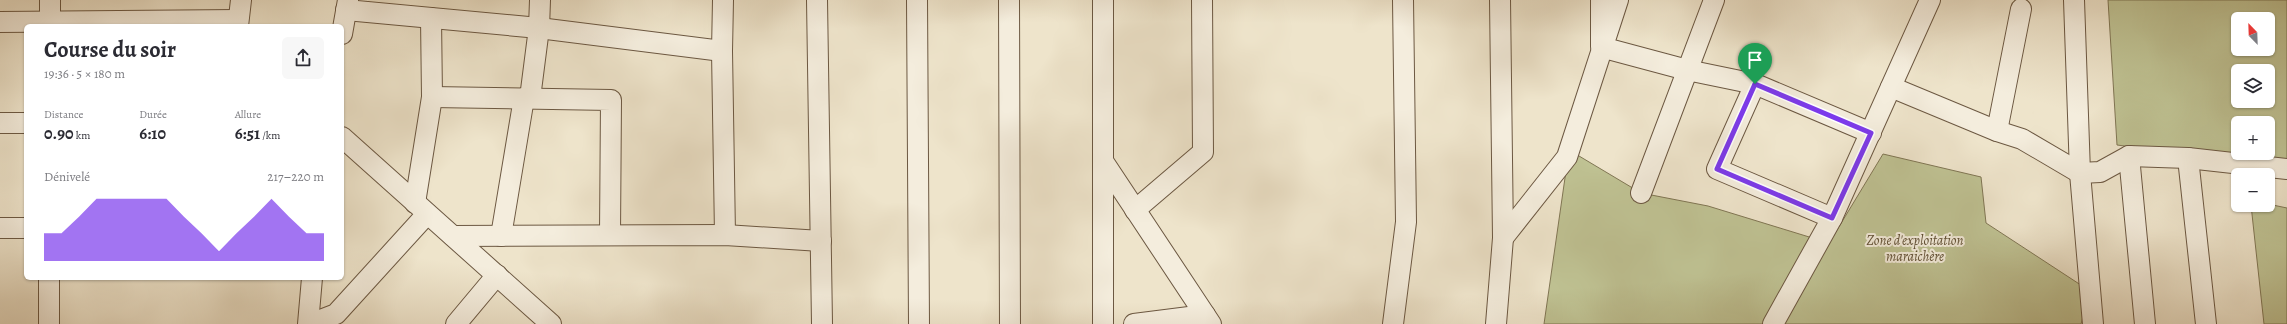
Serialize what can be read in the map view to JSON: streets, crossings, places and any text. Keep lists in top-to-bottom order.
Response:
{
  "parks": ["Zone d'exploitation maraichère"],
  "north": "top left",
  "page": {
    "map_buttons": ["+", "−"],
    "heading": ["Course du soir", "19:36 · 5 × 180 m"],
    "stats": [
      ["Distance", "0.90 km"],
      ["Durée", "6:10"],
      ["Allure", "6:51 /km"]
    ],
    "chart": ["Dénivelé", "217–220 m"]
  }
}
